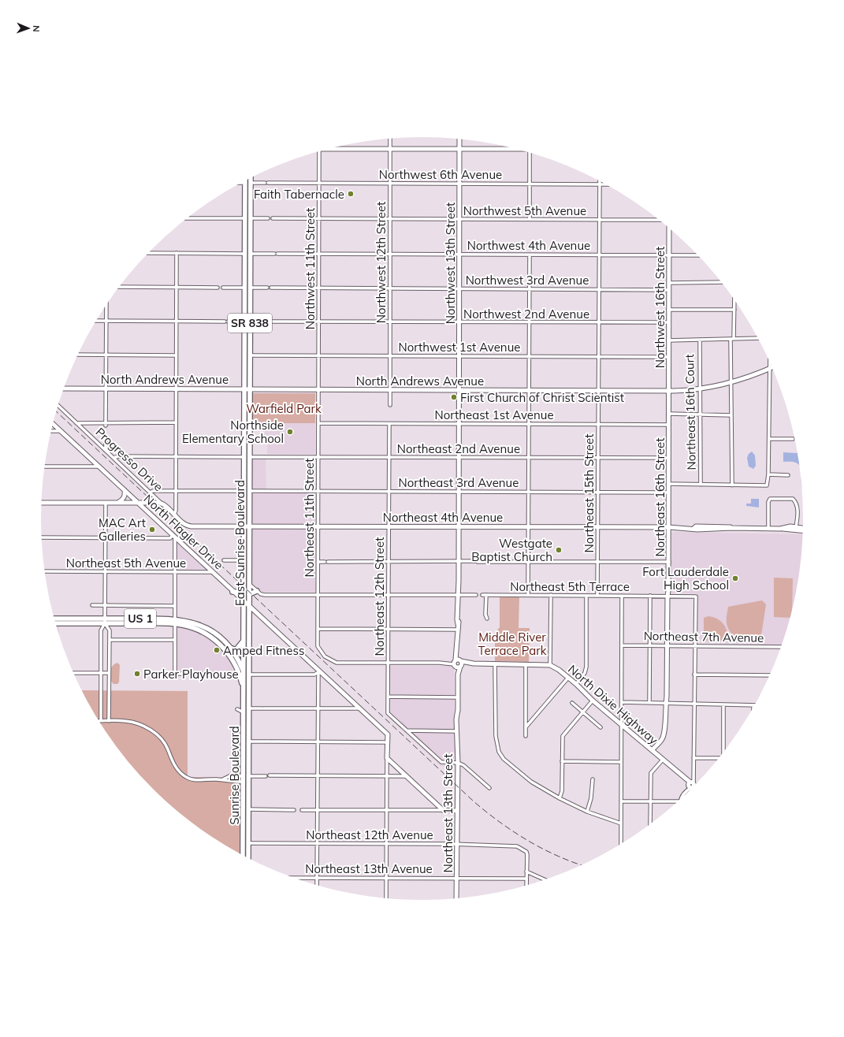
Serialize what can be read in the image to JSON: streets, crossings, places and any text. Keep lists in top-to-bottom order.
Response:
{
  "streets": {
    "main road": [
      "SR 838",
      "East Sunrise Boulevard",
      "US 1",
      "Sunrise Boulevard"
    ],
    "street": [
      "Northwest 6th Avenue",
      "Northwest 5th Avenue",
      "Northwest 4th Avenue",
      "Northwest 12th Street",
      "Northwest 13th Street",
      "Northwest 11th Street",
      "Northwest 3rd Avenue",
      "Northwest 16th Street",
      "Northwest 2nd Avenue",
      "Northwest 1st Avenue",
      "North Andrews Avenue",
      "Northeast 16th Court",
      "Northeast 1st Avenue",
      "Northeast 2nd Avenue",
      "Progresso Drive",
      "Northeast 3rd Avenue",
      "Northeast 15th Street",
      "Northeast 16th Street",
      "Northeast 4th Avenue",
      "Northeast 11th Street",
      "North Flagler Drive",
      "Northeast 5th Avenue",
      "Northeast 5th Terrace",
      "Northeast 12th Street",
      "Northeast 7th Avenue",
      "North Dixie Highway",
      "Northeast 13th Street",
      "Northeast 12th Avenue",
      "Northeast 13th Avenue"
    ]
  },
  "crossings": [
    ["Northwest 6th Avenue", "Northwest 12th Street"],
    ["Northwest 6th Avenue", "Northwest 13th Street"],
    ["Northwest 6th Avenue", "Northwest 11th Street"],
    ["Northwest 6th Avenue", "SR 838"],
    ["Northwest 6th Avenue", "Northeast 15th Street"],
    ["Northwest 5th Avenue", "Northwest 12th Street"],
    ["Northwest 5th Avenue", "Northwest 13th Street"],
    ["Northwest 5th Avenue", "Northwest 11th Street"],
    ["Northwest 5th Avenue", "Northeast 15th Street"],
    ["Northwest 4th Avenue", "Northwest 12th Street"],
    ["Northwest 4th Avenue", "Northwest 13th Street"],
    ["Northwest 4th Avenue", "Northwest 11th Street"],
    ["Northwest 4th Avenue", "Northwest 16th Street"],
    ["Northwest 4th Avenue", "SR 838"],
    ["Northwest 4th Avenue", "Northeast 15th Street"],
    ["Northwest 12th Street", "Northwest 3rd Avenue"],
    ["Northwest 12th Street", "Northwest 2nd Avenue"],
    ["Northwest 12th Street", "Northwest 1st Avenue"],
    ["Northwest 12th Street", "North Andrews Avenue"],
    ["Northwest 13th Street", "Northwest 3rd Avenue"],
    ["Northwest 13th Street", "Northwest 2nd Avenue"],
    ["Northwest 13th Street", "Northwest 1st Avenue"],
    ["Northwest 13th Street", "North Andrews Avenue"],
    ["Northwest 13th Street", "Northeast 13th Street"],
    ["Northwest 11th Street", "Northwest 3rd Avenue"],
    ["Northwest 11th Street", "Northwest 2nd Avenue"],
    ["Northwest 11th Street", "Northwest 1st Avenue"],
    ["Northwest 11th Street", "North Andrews Avenue"],
    ["Northwest 11th Street", "Northeast 11th Street"],
    ["Northwest 3rd Avenue", "Northwest 16th Street"],
    ["Northwest 3rd Avenue", "Northeast 15th Street"],
    ["Northwest 16th Street", "Northwest 2nd Avenue"],
    ["Northwest 16th Street", "Northwest 1st Avenue"],
    ["Northwest 16th Street", "North Andrews Avenue"],
    ["Northwest 16th Street", "Northeast 16th Street"],
    ["Northwest 2nd Avenue", "Northeast 15th Street"],
    ["SR 838", "Northwest 1st Avenue"],
    ["SR 838", "North Andrews Avenue"],
    ["SR 838", "East Sunrise Boulevard"],
    ["Northwest 1st Avenue", "Northeast 15th Street"],
    ["North Andrews Avenue", "Northeast 16th Court"],
    ["North Andrews Avenue", "Northeast 15th Street"],
    ["North Andrews Avenue", "Northeast 16th Street"],
    ["North Andrews Avenue", "Northeast 11th Street"],
    ["North Andrews Avenue", "East Sunrise Boulevard"],
    ["North Andrews Avenue", "Northeast 13th Street"],
    ["Northeast 1st Avenue", "Northeast 15th Street"],
    ["Northeast 1st Avenue", "Northeast 16th Street"],
    ["Northeast 1st Avenue", "Northeast 11th Street"],
    ["Northeast 1st Avenue", "Northeast 12th Street"],
    ["Northeast 1st Avenue", "Northeast 13th Street"],
    ["Northeast 2nd Avenue", "Northeast 15th Street"],
    ["Northeast 2nd Avenue", "Northeast 16th Street"],
    ["Northeast 2nd Avenue", "Northeast 11th Street"],
    ["Northeast 2nd Avenue", "East Sunrise Boulevard"],
    ["Northeast 2nd Avenue", "Northeast 12th Street"],
    ["Northeast 2nd Avenue", "Northeast 13th Street"],
    ["Progresso Drive", "Northeast 4th Avenue"],
    ["Northeast 3rd Avenue", "Northeast 15th Street"],
    ["Northeast 3rd Avenue", "Northeast 16th Street"],
    ["Northeast 3rd Avenue", "Northeast 11th Street"],
    ["Northeast 3rd Avenue", "East Sunrise Boulevard"],
    ["Northeast 3rd Avenue", "Northeast 12th Street"],
    ["Northeast 3rd Avenue", "Northeast 13th Street"],
    ["Northeast 15th Street", "Northeast 4th Avenue"],
    ["Northeast 15th Street", "Northeast 5th Terrace"],
    ["Northeast 16th Street", "Northeast 4th Avenue"],
    ["Northeast 16th Street", "Northeast 5th Terrace"],
    ["Northeast 16th Street", "Northeast 7th Avenue"],
    ["Northeast 16th Street", "North Dixie Highway"],
    ["Northeast 4th Avenue", "Northeast 11th Street"],
    ["Northeast 4th Avenue", "East Sunrise Boulevard"],
    ["Northeast 4th Avenue", "Northeast 12th Street"],
    ["Northeast 4th Avenue", "Northeast 13th Street"],
    ["Northeast 11th Street", "Northeast 12th Street"],
    ["North Flagler Drive", "East Sunrise Boulevard"],
    ["North Flagler Drive", "Northeast 5th Avenue"],
    ["East Sunrise Boulevard", "US 1"],
    ["East Sunrise Boulevard", "Sunrise Boulevard"],
    ["Northeast 5th Terrace", "Northeast 7th Avenue"],
    ["US 1", "Sunrise Boulevard"],
    ["Sunrise Boulevard", "Northeast 12th Avenue"],
    ["Northeast 13th Street", "Northeast 12th Avenue"],
    ["Northeast 13th Street", "Northeast 13th Avenue"]
  ],
  "parks": ["Warfield Park", "Middle River Terrace Park"],
  "places": [
    "Faith Tabernacle",
    "First Church of Christ Scientist",
    "Northside Elementary School",
    "MAC Art Galleries",
    "Westgate Baptist Church",
    "Fort Lauderdale High School",
    "Amped Fitness",
    "Parker Playhouse"
  ],
  "north": "right"
}
